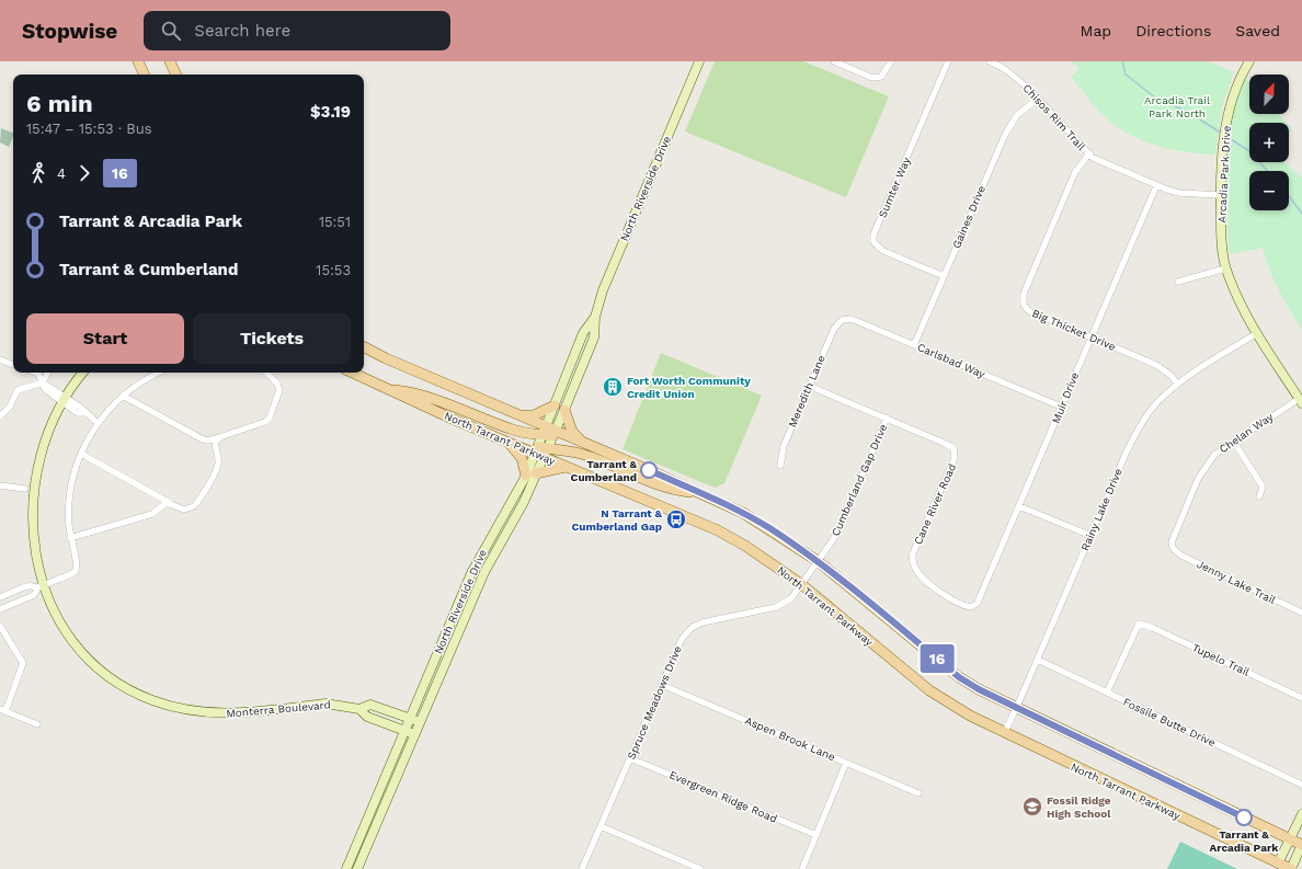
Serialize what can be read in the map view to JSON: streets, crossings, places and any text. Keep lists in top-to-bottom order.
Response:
{
  "streets": {
    "main road": [
      "Arcadia Park Drive",
      "North Riverside Drive",
      "North Tarrant Parkway",
      "Monterra Boulevard"
    ],
    "street": [
      "Chisos Rim Trail",
      "Sumter Way",
      "Gaines Drive",
      "Big Thicket Drive",
      "Carlsbad Way",
      "Meredith Lane",
      "Muir Drive",
      "Chelan Way",
      "Cumberland Gap Drive",
      "Cane River Road",
      "Rainy Lake Drive",
      "Jenny Lake Trail",
      "Tupelo Trail",
      "Spruce Meadows Drive",
      "Fossile Butte Drive",
      "Aspen Brook Lane",
      "Evergreen Ridge Road"
    ]
  },
  "crossings": [
    ["Chisos Rim Trail", "Arcadia Park Drive"],
    ["Chisos Rim Trail", "Gaines Drive"],
    ["Chisos Rim Trail", "Big Thicket Drive"],
    ["Chisos Rim Trail", "Muir Drive"],
    ["Arcadia Park Drive", "Chelan Way"],
    ["Arcadia Park Drive", "Rainy Lake Drive"],
    ["Sumter Way", "Gaines Drive"],
    ["North Riverside Drive", "North Tarrant Parkway"],
    ["North Riverside Drive", "Monterra Boulevard"],
    ["Gaines Drive", "Carlsbad Way"],
    ["Big Thicket Drive", "Muir Drive"],
    ["Big Thicket Drive", "Rainy Lake Drive"],
    ["Carlsbad Way", "Meredith Lane"],
    ["Carlsbad Way", "Muir Drive"],
    ["Meredith Lane", "Cane River Road"],
    ["Muir Drive", "Cane River Road"],
    ["Chelan Way", "Jenny Lake Trail"],
    ["North Tarrant Parkway", "Cumberland Gap Drive"],
    ["North Tarrant Parkway", "Rainy Lake Drive"],
    ["North Tarrant Parkway", "Spruce Meadows Drive"],
    ["Cumberland Gap Drive", "Cane River Road"],
    ["Cumberland Gap Drive", "Spruce Meadows Drive"],
    ["Rainy Lake Drive", "Fossile Butte Drive"],
    ["Tupelo Trail", "Fossile Butte Drive"],
    ["Spruce Meadows Drive", "Aspen Brook Lane"],
    ["Spruce Meadows Drive", "Evergreen Ridge Road"]
  ],
  "parks": ["Arcadia Trail Park North"],
  "places": {
    "building": ["Fort Worth Community Credit Union"],
    "other": ["Tarrant & Cumberland", "Tarrant & Arcadia Park"],
    "bus stop": ["N Tarrant & Cumberland Gap"],
    "school or university": ["Fossil Ridge High School"]
  },
  "lines": ["bus line 16"],
  "north": "top right",
  "page": {
    "header": "Stopwise",
    "search": "Search here",
    "nav": ["Map", "Directions", "Saved"],
    "on_map": "16",
    "map_buttons": ["+", "−"],
    "heading": ["6 min", "15:47 – 15:53 · Bus", "$3.19"],
    "legs": ["4", "16"],
    "list": [
      {
        "name": "Tarrant & Arcadia Park",
        "value": "15:51"
      },
      {
        "name": "Tarrant & Cumberland",
        "value": "15:53"
      }
    ],
    "buttons": ["Start", "Tickets"]
  }
}
